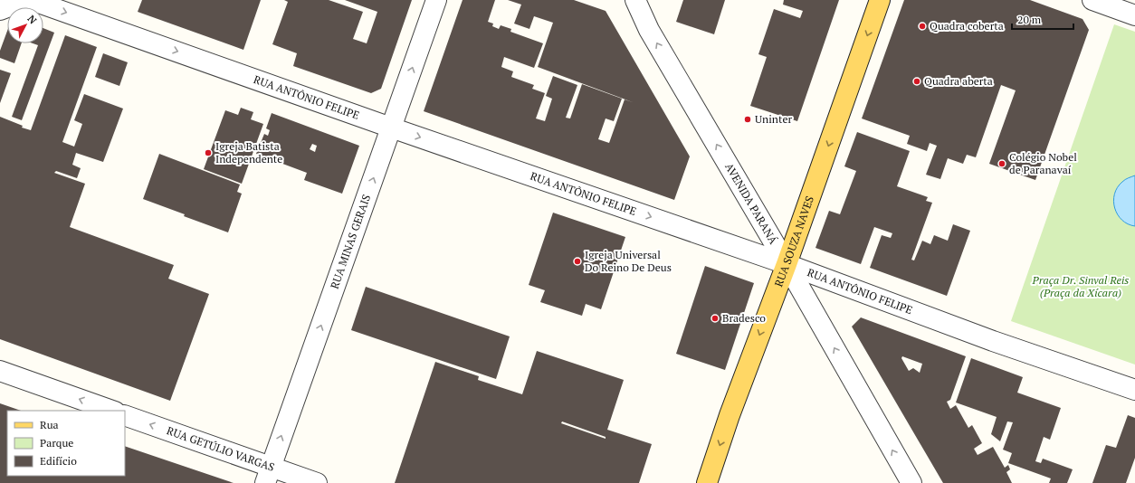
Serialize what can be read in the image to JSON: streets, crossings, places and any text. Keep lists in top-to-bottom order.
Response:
{
  "streets": {
    "main road": ["RUA SOUZA NAVES"],
    "street": [
      "RUA ANTÔNIO FELIPE",
      "AVENIDA PARANÁ",
      "RUA MINAS GERAIS",
      "RUA GETÚLIO VARGAS"
    ]
  },
  "crossings": [
    ["RUA ANTÔNIO FELIPE", "AVENIDA PARANÁ"],
    ["RUA ANTÔNIO FELIPE", "RUA MINAS GERAIS"],
    ["RUA ANTÔNIO FELIPE", "RUA SOUZA NAVES"],
    ["AVENIDA PARANÁ", "RUA SOUZA NAVES"],
    ["RUA MINAS GERAIS", "RUA GETÚLIO VARGAS"]
  ],
  "one_way": [
    "RUA ANTÔNIO FELIPE",
    "AVENIDA PARANÁ",
    "RUA MINAS GERAIS",
    "RUA SOUZA NAVES",
    "RUA GETÚLIO VARGAS"
  ],
  "parks": ["Praça Dr. Sinval Reis (Praça da Xícara)"],
  "places": [
    "Quadra coberta",
    "Quadra aberta",
    "Uninter",
    "Igreja Batista Independente",
    "Colégio Nobel de Paranavaí",
    "Igreja Universal Do Reino De Deus",
    "Bradesco"
  ],
  "legend": ["Rua", "Parque", "Edifício"],
  "scale_bar": "20 m",
  "north": "top right"
}
